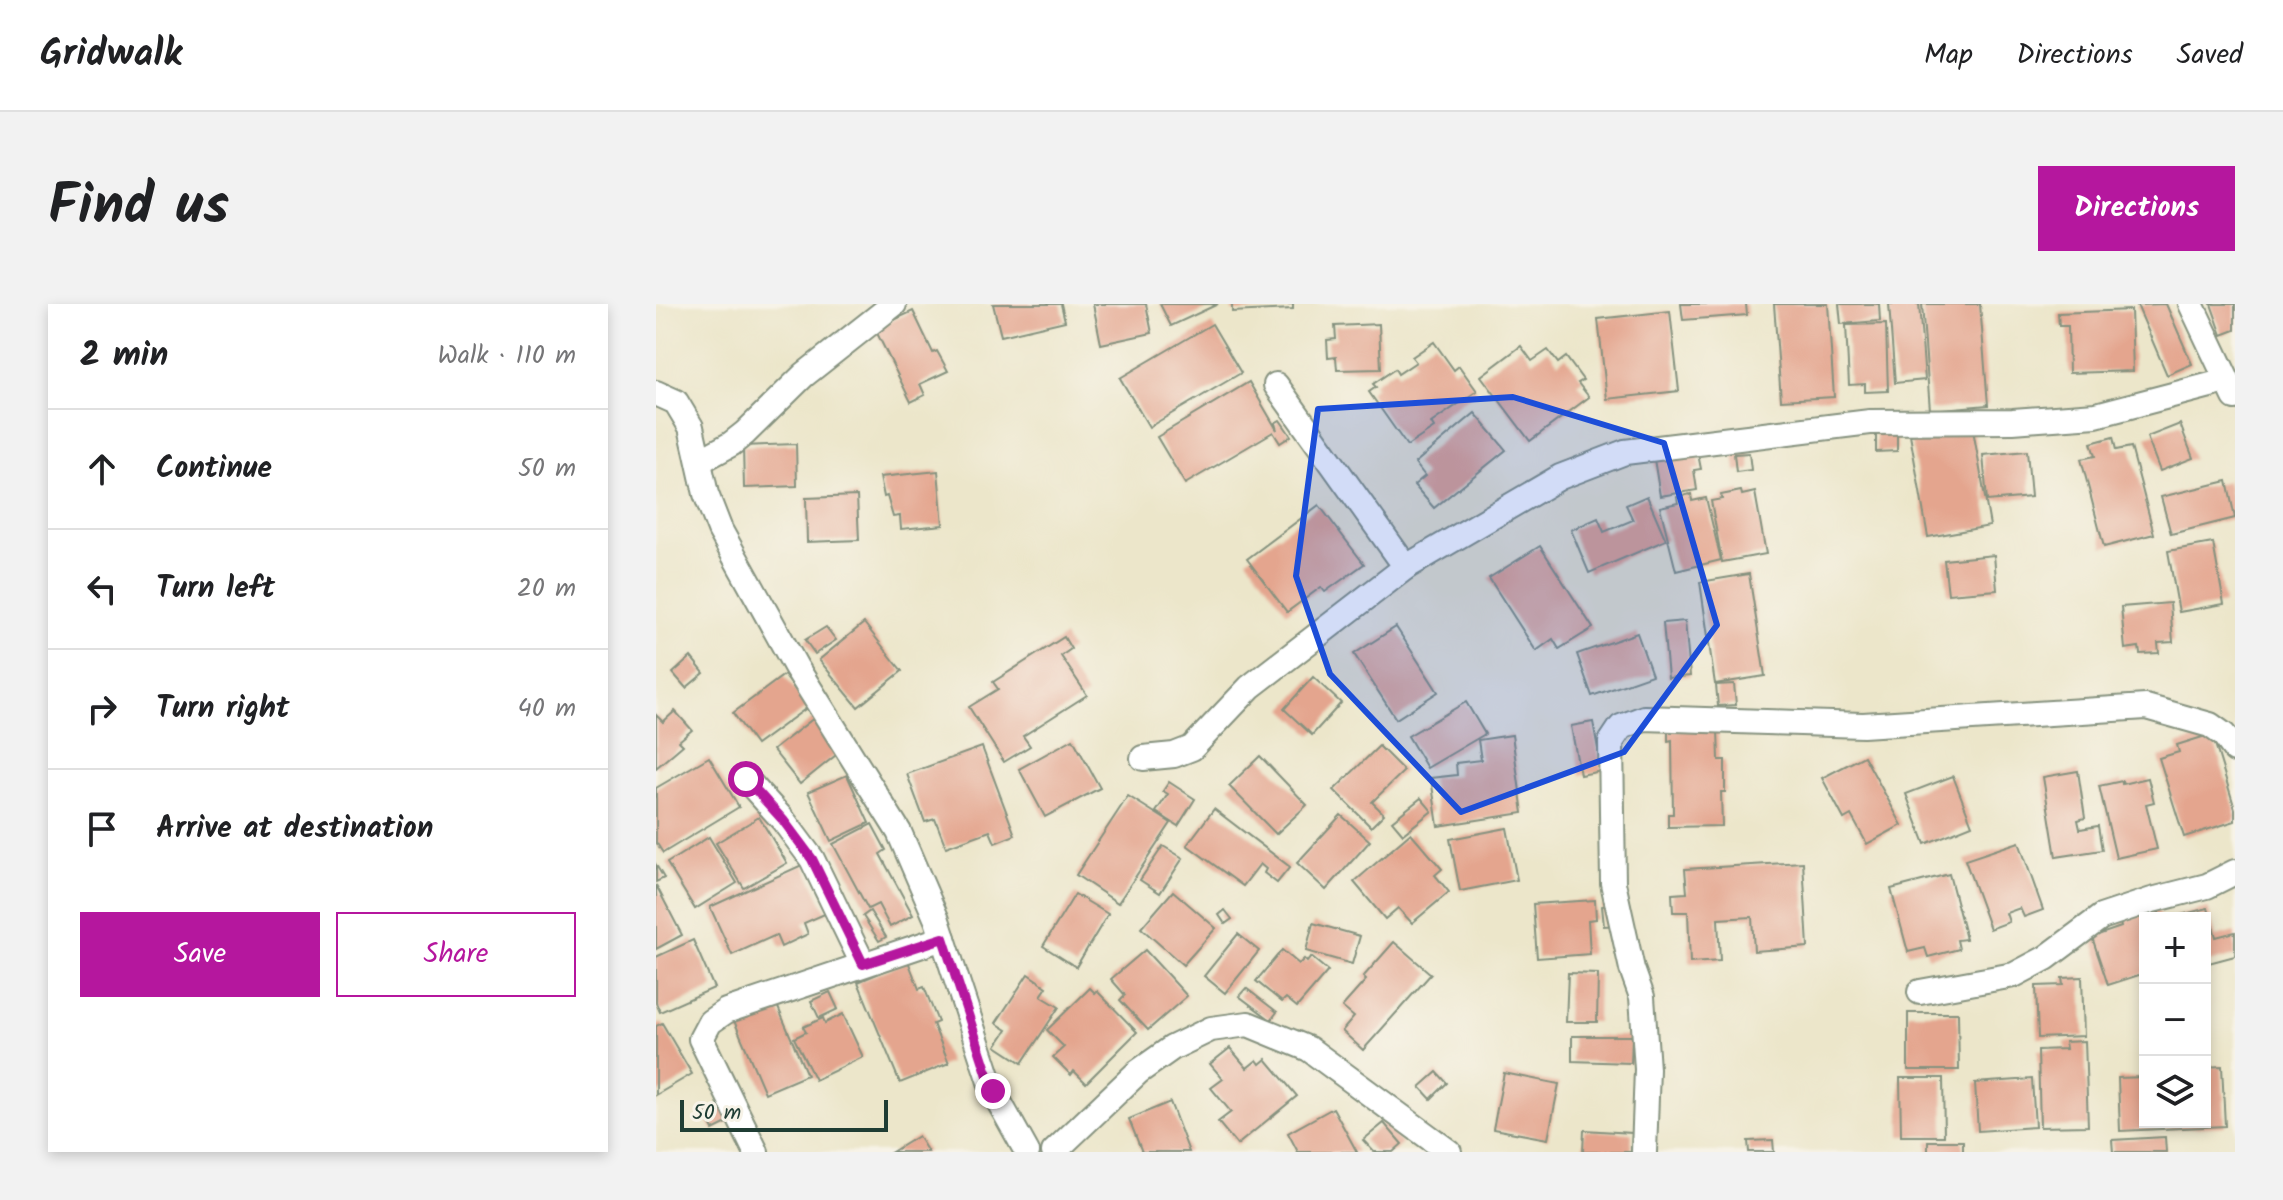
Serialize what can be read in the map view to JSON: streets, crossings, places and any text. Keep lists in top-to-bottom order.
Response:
{
  "scale_bar": "50 m",
  "page": {
    "header": "Gridwalk",
    "nav": ["Map", "Directions", "Saved"],
    "title": "Find us",
    "buttons": [
      "Directions",
      ["Save", "Share"]
    ],
    "heading": ["2 min", "Walk · 110 m"],
    "list": [
      ["Continue", "50 m"],
      ["Turn left", "20 m"],
      ["Turn right", "40 m"],
      "Arrive at destination"
    ],
    "map_buttons": ["+", "−"],
    "scale": "50 m"
  }
}
